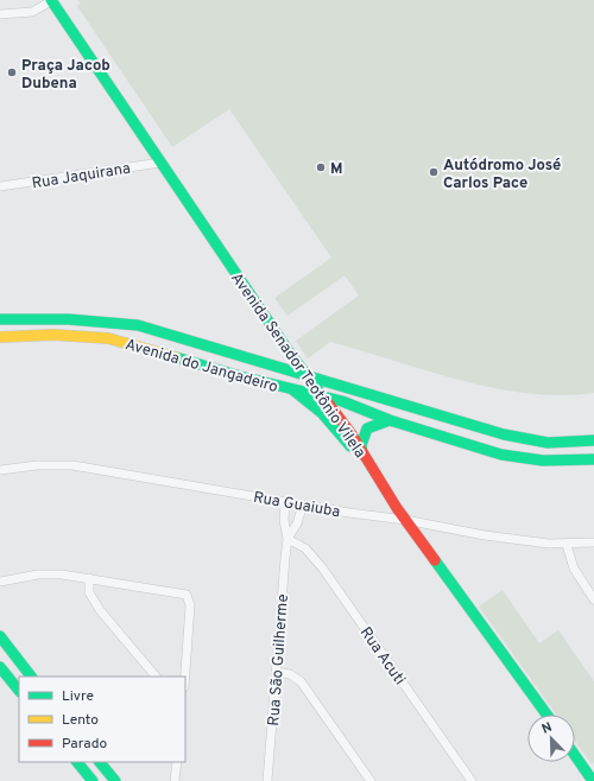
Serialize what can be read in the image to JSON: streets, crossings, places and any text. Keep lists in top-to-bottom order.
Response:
{
  "streets": {
    "street": [
      "Rua Jaquirana",
      "Avenida do Jangadeiro",
      "Avenida Senador Teotônio Vilela",
      "Rua Guaiuba",
      "Rua Acuti",
      "Rua São Guilherme"
    ]
  },
  "crossings": [
    ["Rua Jaquirana", "Avenida Senador Teotônio Vilela"],
    ["Avenida do Jangadeiro", "Avenida Senador Teotônio Vilela"],
    ["Avenida Senador Teotônio Vilela", "Rua Guaiuba"],
    ["Rua Guaiuba", "Rua São Guilherme"],
    ["Rua Acuti", "Rua São Guilherme"]
  ],
  "places": ["Praça Jacob Dubena", "M", "Autódromo José Carlos Pace"],
  "legend": ["Livre", "Lento", "Parado"],
  "north": "top left"
}
